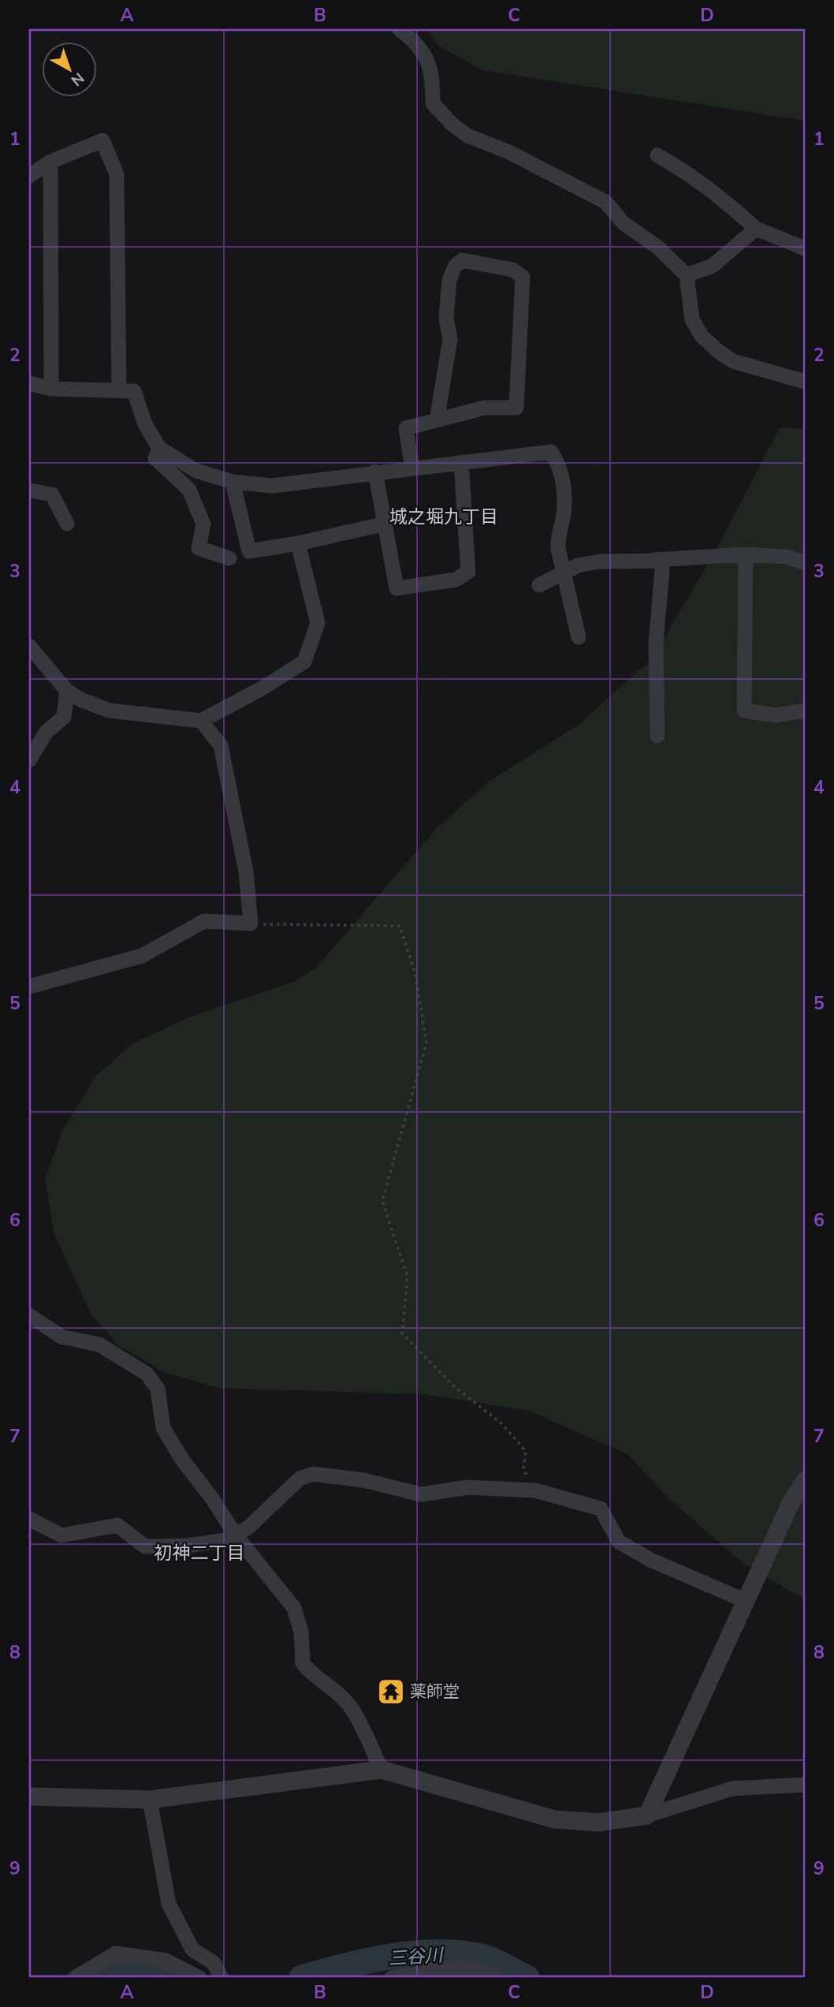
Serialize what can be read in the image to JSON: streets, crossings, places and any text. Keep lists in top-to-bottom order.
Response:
{
  "districts": ["城之堀九丁目", "初神二丁目"],
  "water": ["三谷川"],
  "places": {
    "temple": ["薬師堂"]
  },
  "north": "bottom right",
  "grid": {
    "columns": [
      "A",
      "B",
      "C",
      "D"
    ],
    "rows": [
      "1",
      "2",
      "3",
      "4",
      "5",
      "6",
      "7",
      "8",
      "9"
    ]
  }
}
